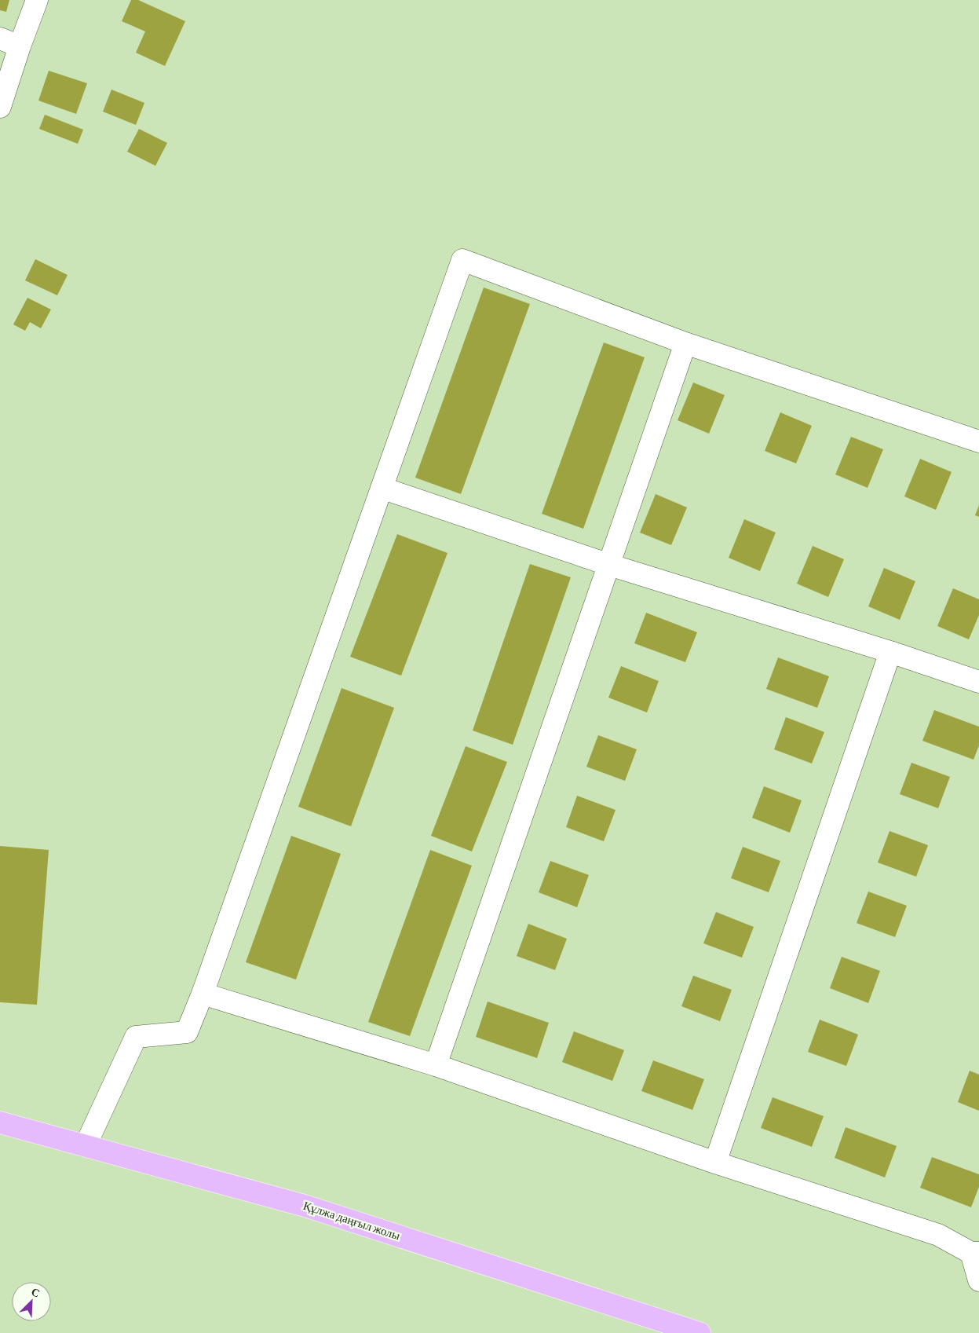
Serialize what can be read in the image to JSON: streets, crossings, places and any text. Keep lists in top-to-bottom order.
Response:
{
  "streets": {
    "main road": ["Құлжа даңғыл жолы"]
  },
  "north": "top right"
}
